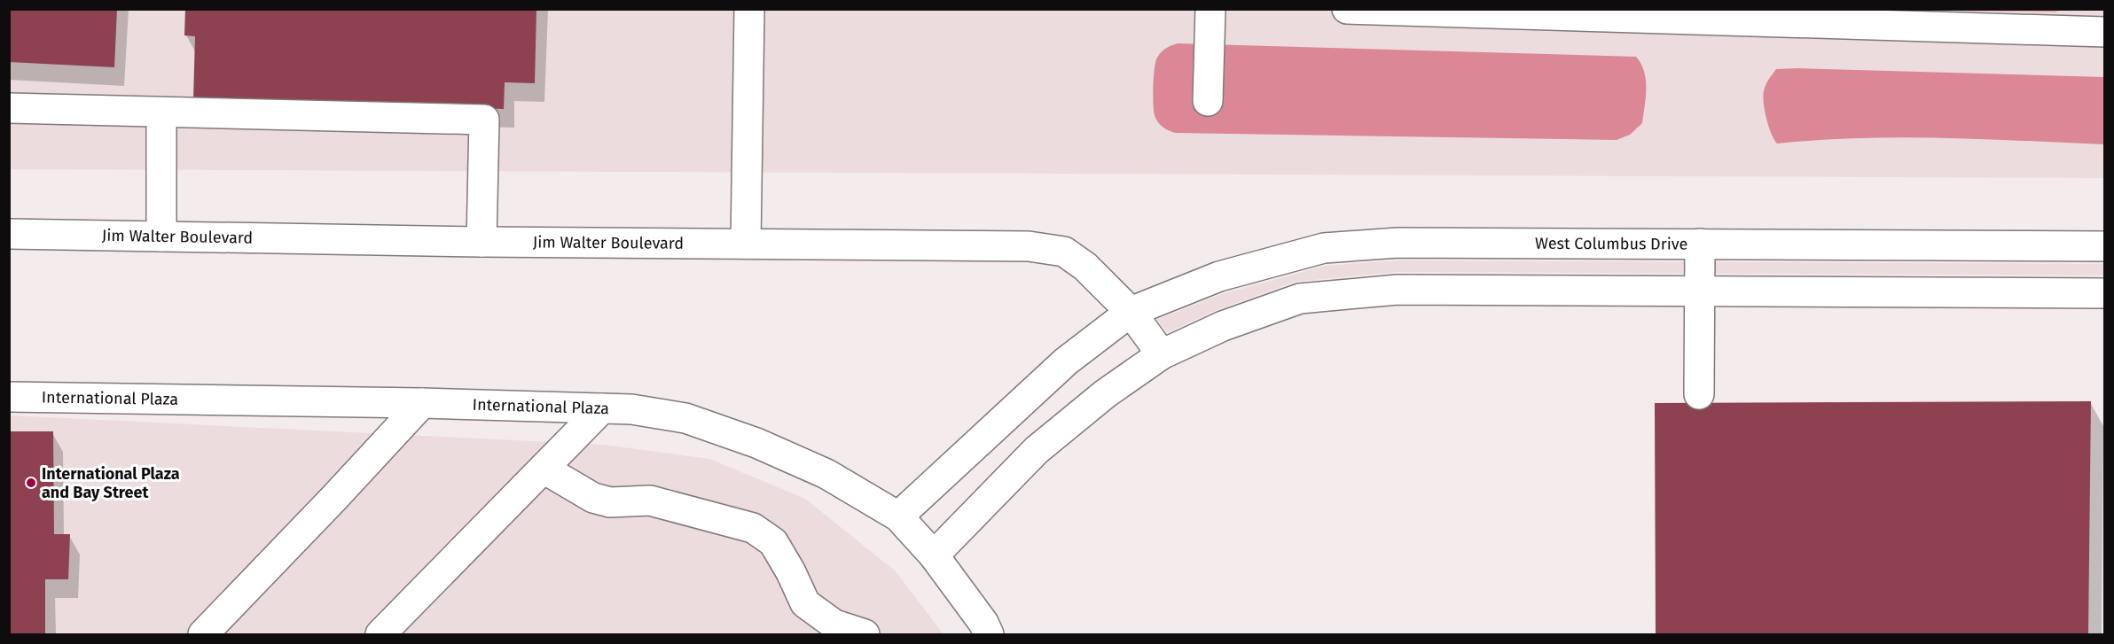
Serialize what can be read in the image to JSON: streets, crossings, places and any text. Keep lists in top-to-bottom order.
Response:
{
  "streets": {
    "street": ["Jim Walter Boulevard", "West Columbus Drive", "International Plaza"]
  },
  "crossings": [
    ["Jim Walter Boulevard", "West Columbus Drive"],
    ["West Columbus Drive", "International Plaza"]
  ],
  "places": ["International Plaza and Bay Street"]
}
